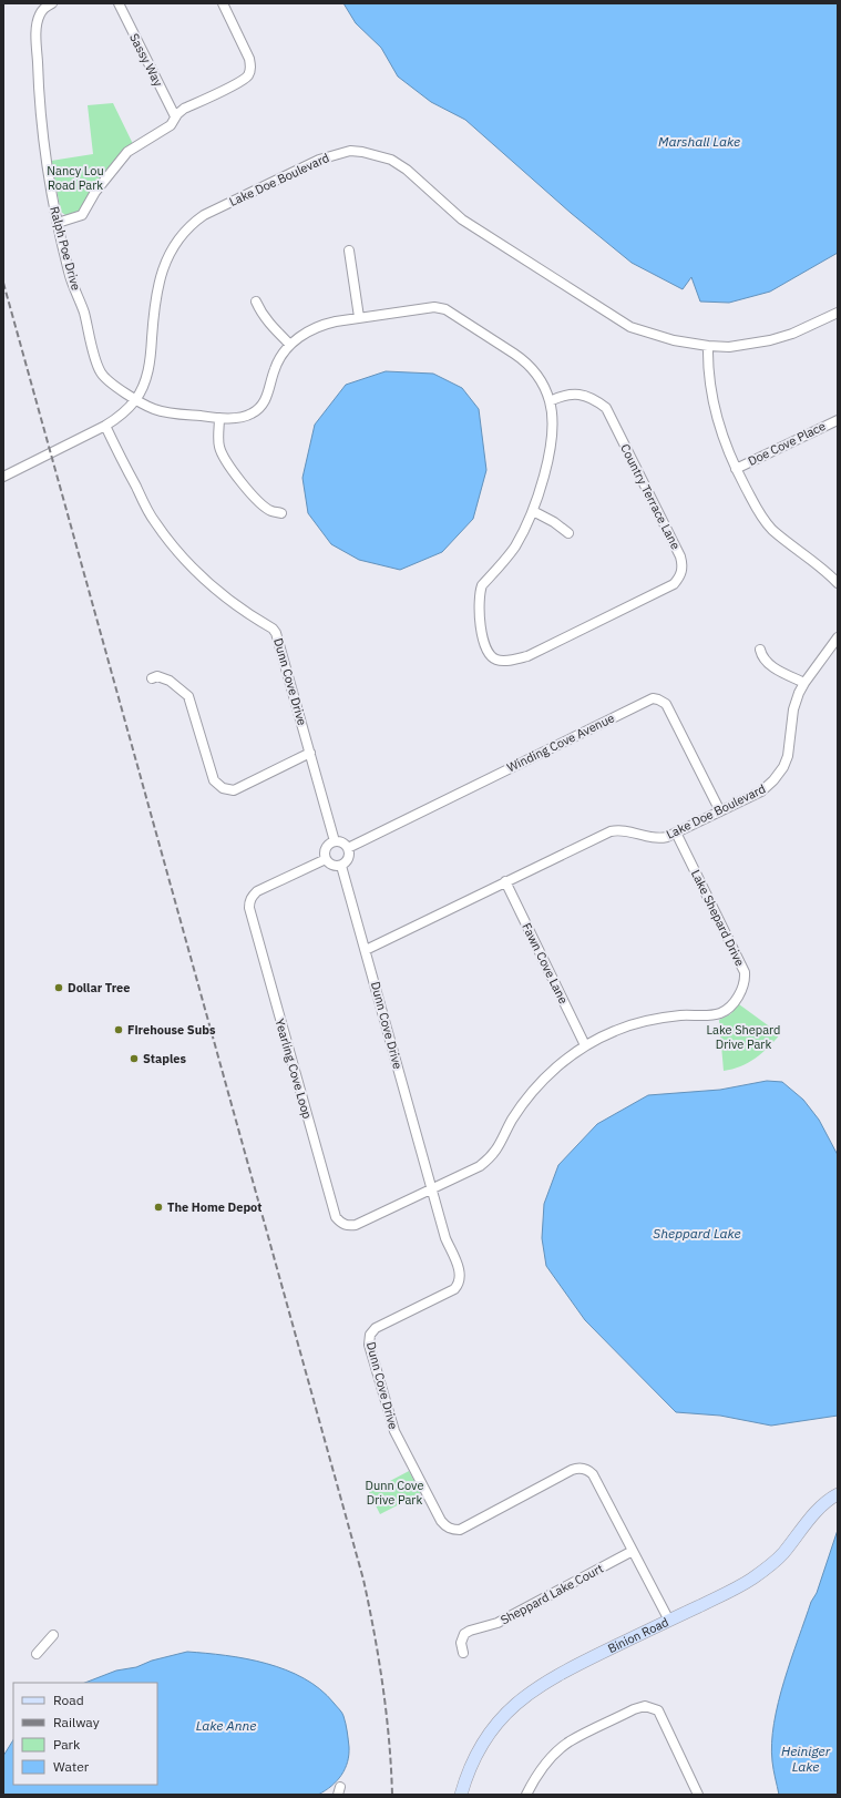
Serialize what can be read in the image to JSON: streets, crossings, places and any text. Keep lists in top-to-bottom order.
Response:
{
  "streets": {
    "main road": ["Binion Road"],
    "street": [
      "Sassy Way",
      "Lake Doe Boulevard",
      "Ralph Poe Drive",
      "Doe Cove Place",
      "Country Terrace Lane",
      "Dunn Cove Drive",
      "Winding Cove Avenue",
      "Lake Shepard Drive",
      "Fawn Cove Lane",
      "Yearling Cove Loop",
      "Sheppard Lake Court"
    ]
  },
  "crossings": [
    ["Lake Doe Boulevard", "Ralph Poe Drive"],
    ["Lake Doe Boulevard", "Dunn Cove Drive"],
    ["Lake Doe Boulevard", "Winding Cove Avenue"],
    ["Lake Doe Boulevard", "Lake Shepard Drive"],
    ["Lake Doe Boulevard", "Fawn Cove Lane"],
    ["Ralph Poe Drive", "Country Terrace Lane"],
    ["Dunn Cove Drive", "Winding Cove Avenue"],
    ["Dunn Cove Drive", "Lake Shepard Drive"],
    ["Dunn Cove Drive", "Yearling Cove Loop"],
    ["Dunn Cove Drive", "Sheppard Lake Court"],
    ["Dunn Cove Drive", "Binion Road"],
    ["Winding Cove Avenue", "Yearling Cove Loop"],
    ["Lake Shepard Drive", "Fawn Cove Lane"],
    ["Lake Shepard Drive", "Yearling Cove Loop"]
  ],
  "water": [
    "Marshall Lake",
    "Sheppard Lake",
    "Lake Anne",
    "Heiniger Lake"
  ],
  "parks": ["Nancy Lou Road Park", "Lake Shepard Drive Park", "Dunn Cove Drive Park"],
  "places": [
    "Dollar Tree",
    "Firehouse Subs",
    "Staples",
    "The Home Depot"
  ],
  "legend": [
    "Road",
    "Railway",
    "Park",
    "Water"
  ]
}
